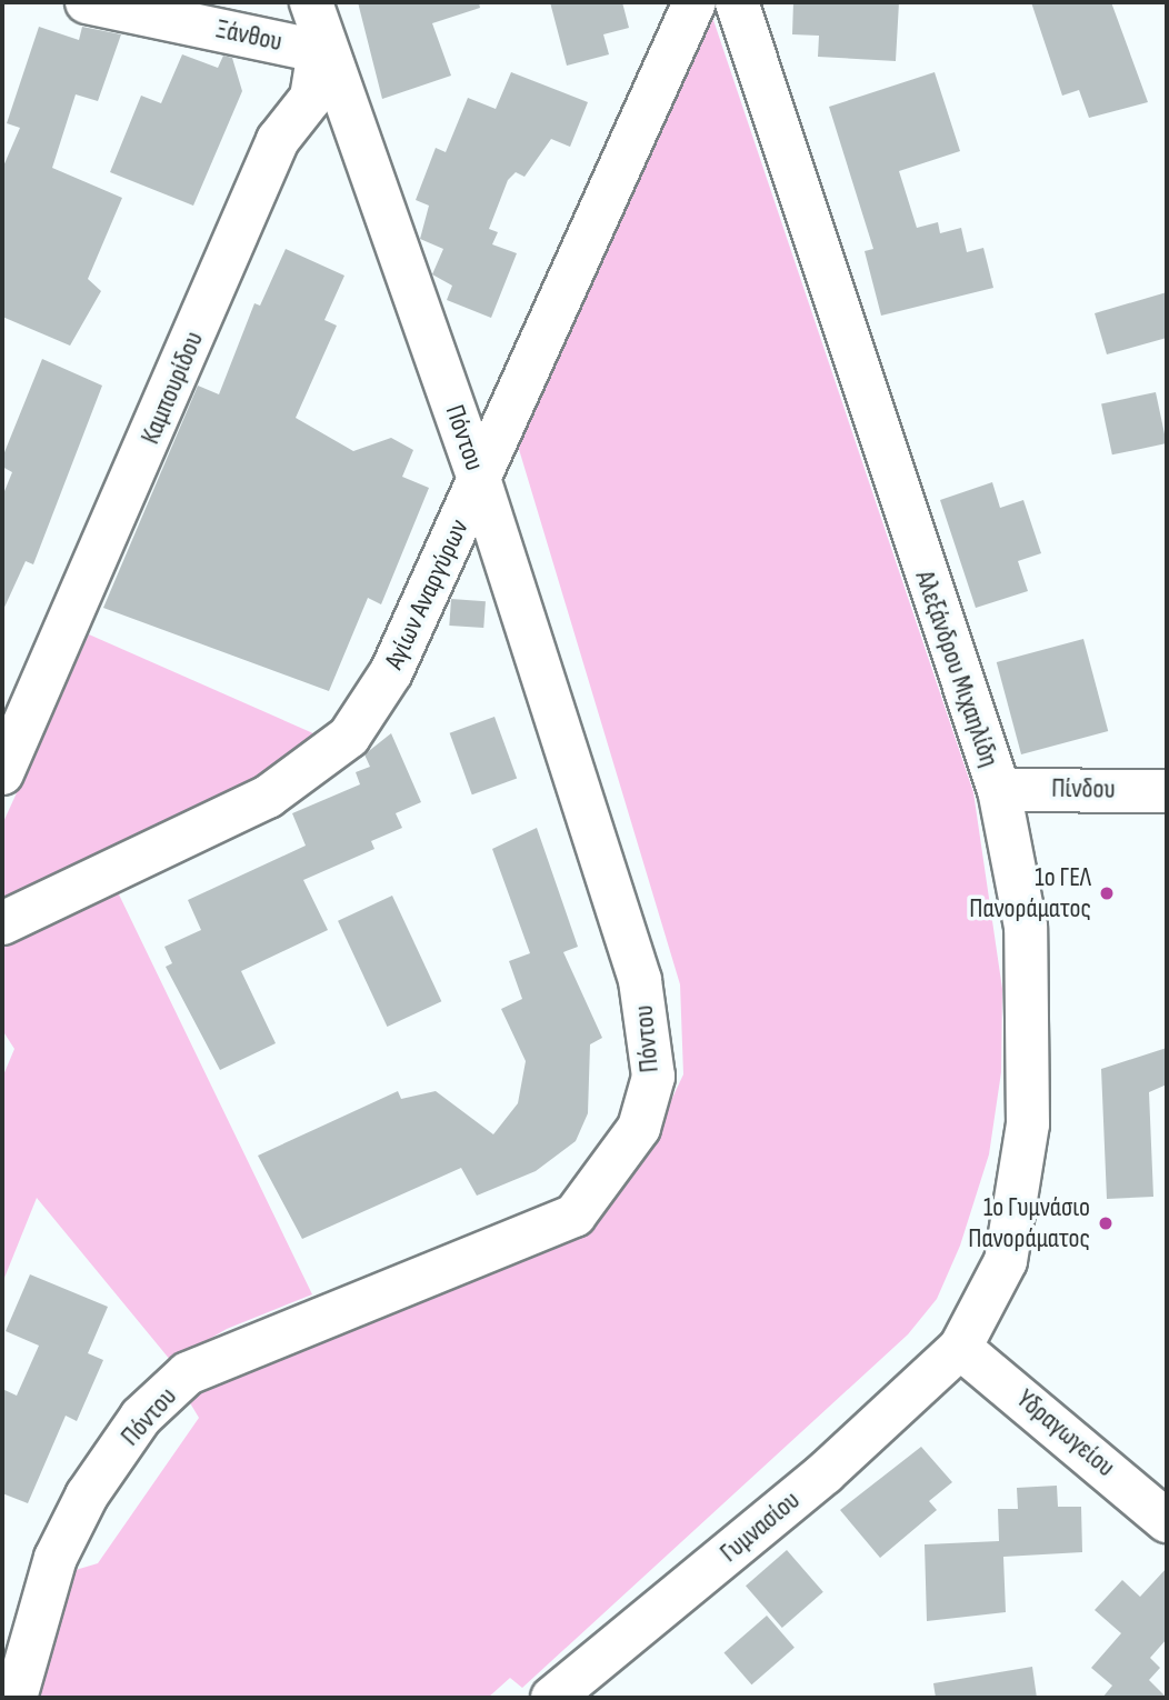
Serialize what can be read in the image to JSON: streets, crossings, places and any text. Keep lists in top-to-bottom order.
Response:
{
  "streets": {
    "street": [
      "Ξάνθου",
      "Καμπουρίδου",
      "Πόντου",
      "Αγίων Αναργύρων",
      "Aλεξάνδρου Mιχαηλίδη",
      "Πίνδου",
      "Υδραγωγείου",
      "Γυμνασίου"
    ]
  },
  "crossings": [
    ["Ξάνθου", "Πόντου"],
    ["Καμπουρίδου", "Πόντου"],
    ["Πόντου", "Αγίων Αναργύρων"],
    ["Aλεξάνδρου Mιχαηλίδη", "Πίνδου"],
    ["Aλεξάνδρου Mιχαηλίδη", "Υδραγωγείου"],
    ["Aλεξάνδρου Mιχαηλίδη", "Γυμνασίου"],
    ["Υδραγωγείου", "Γυμνασίου"]
  ],
  "places": ["1ο ΓΕΛ Πανοράματος", "1ο Γυμνάσιο Πανοράματος"]
}
